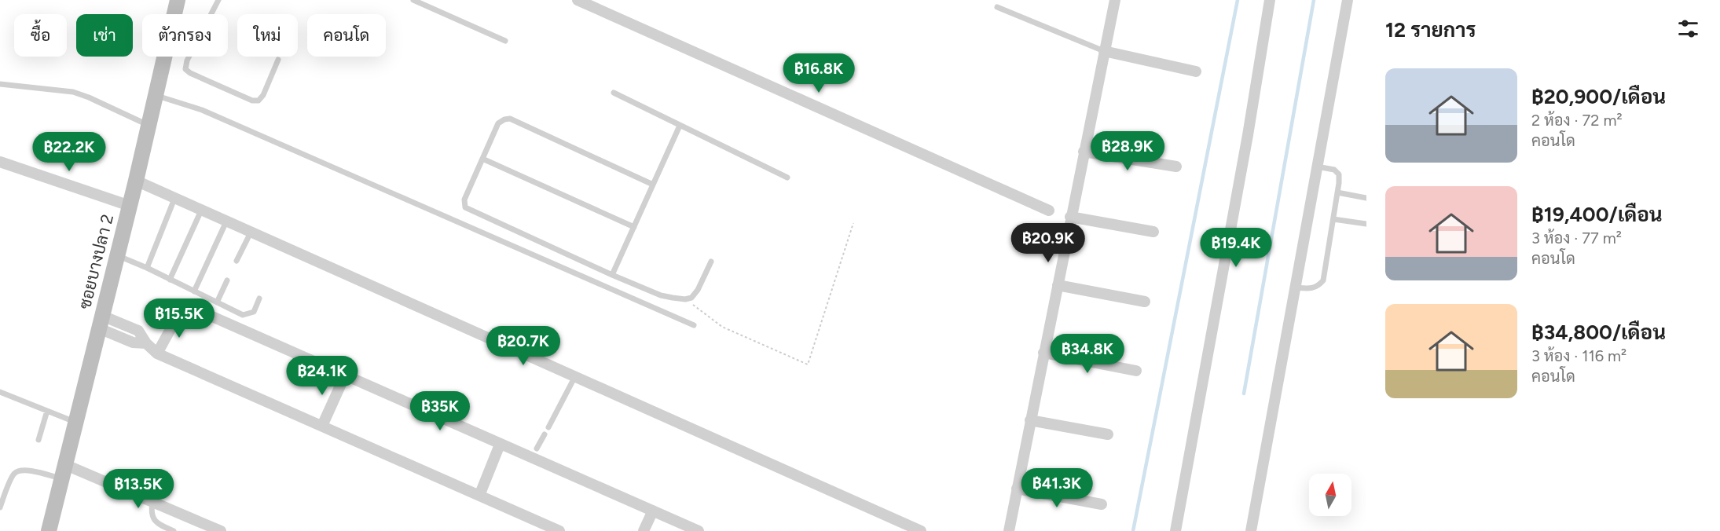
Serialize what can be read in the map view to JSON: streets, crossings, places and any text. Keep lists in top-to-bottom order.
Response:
{
  "streets": {
    "street": ["ซอยบางปลา 2"]
  },
  "north": "top",
  "page": {
    "heading": "12 รายการ",
    "chip": [
      "ซื้อ",
      "เช่า",
      "ตัวกรอง",
      "ใหม่",
      "คอนโด"
    ],
    "price": [
      "฿16.8K",
      "฿28.9K",
      "฿22.2K",
      "฿20.9K",
      "฿19.4K",
      "฿15.5K",
      "฿20.7K",
      "฿34.8K",
      "฿24.1K",
      "฿35K",
      "฿41.3K",
      "฿13.5K"
    ],
    "list": [
      {
        "name": "฿20,900/เดือน",
        "note": "2 ห้อง · 72 m² · คอนโด"
      },
      {
        "name": "฿19,400/เดือน",
        "note": "3 ห้อง · 77 m² · คอนโด"
      },
      {
        "name": "฿34,800/เดือน",
        "note": "3 ห้อง · 116 m² · คอนโด"
      }
    ]
  }
}
